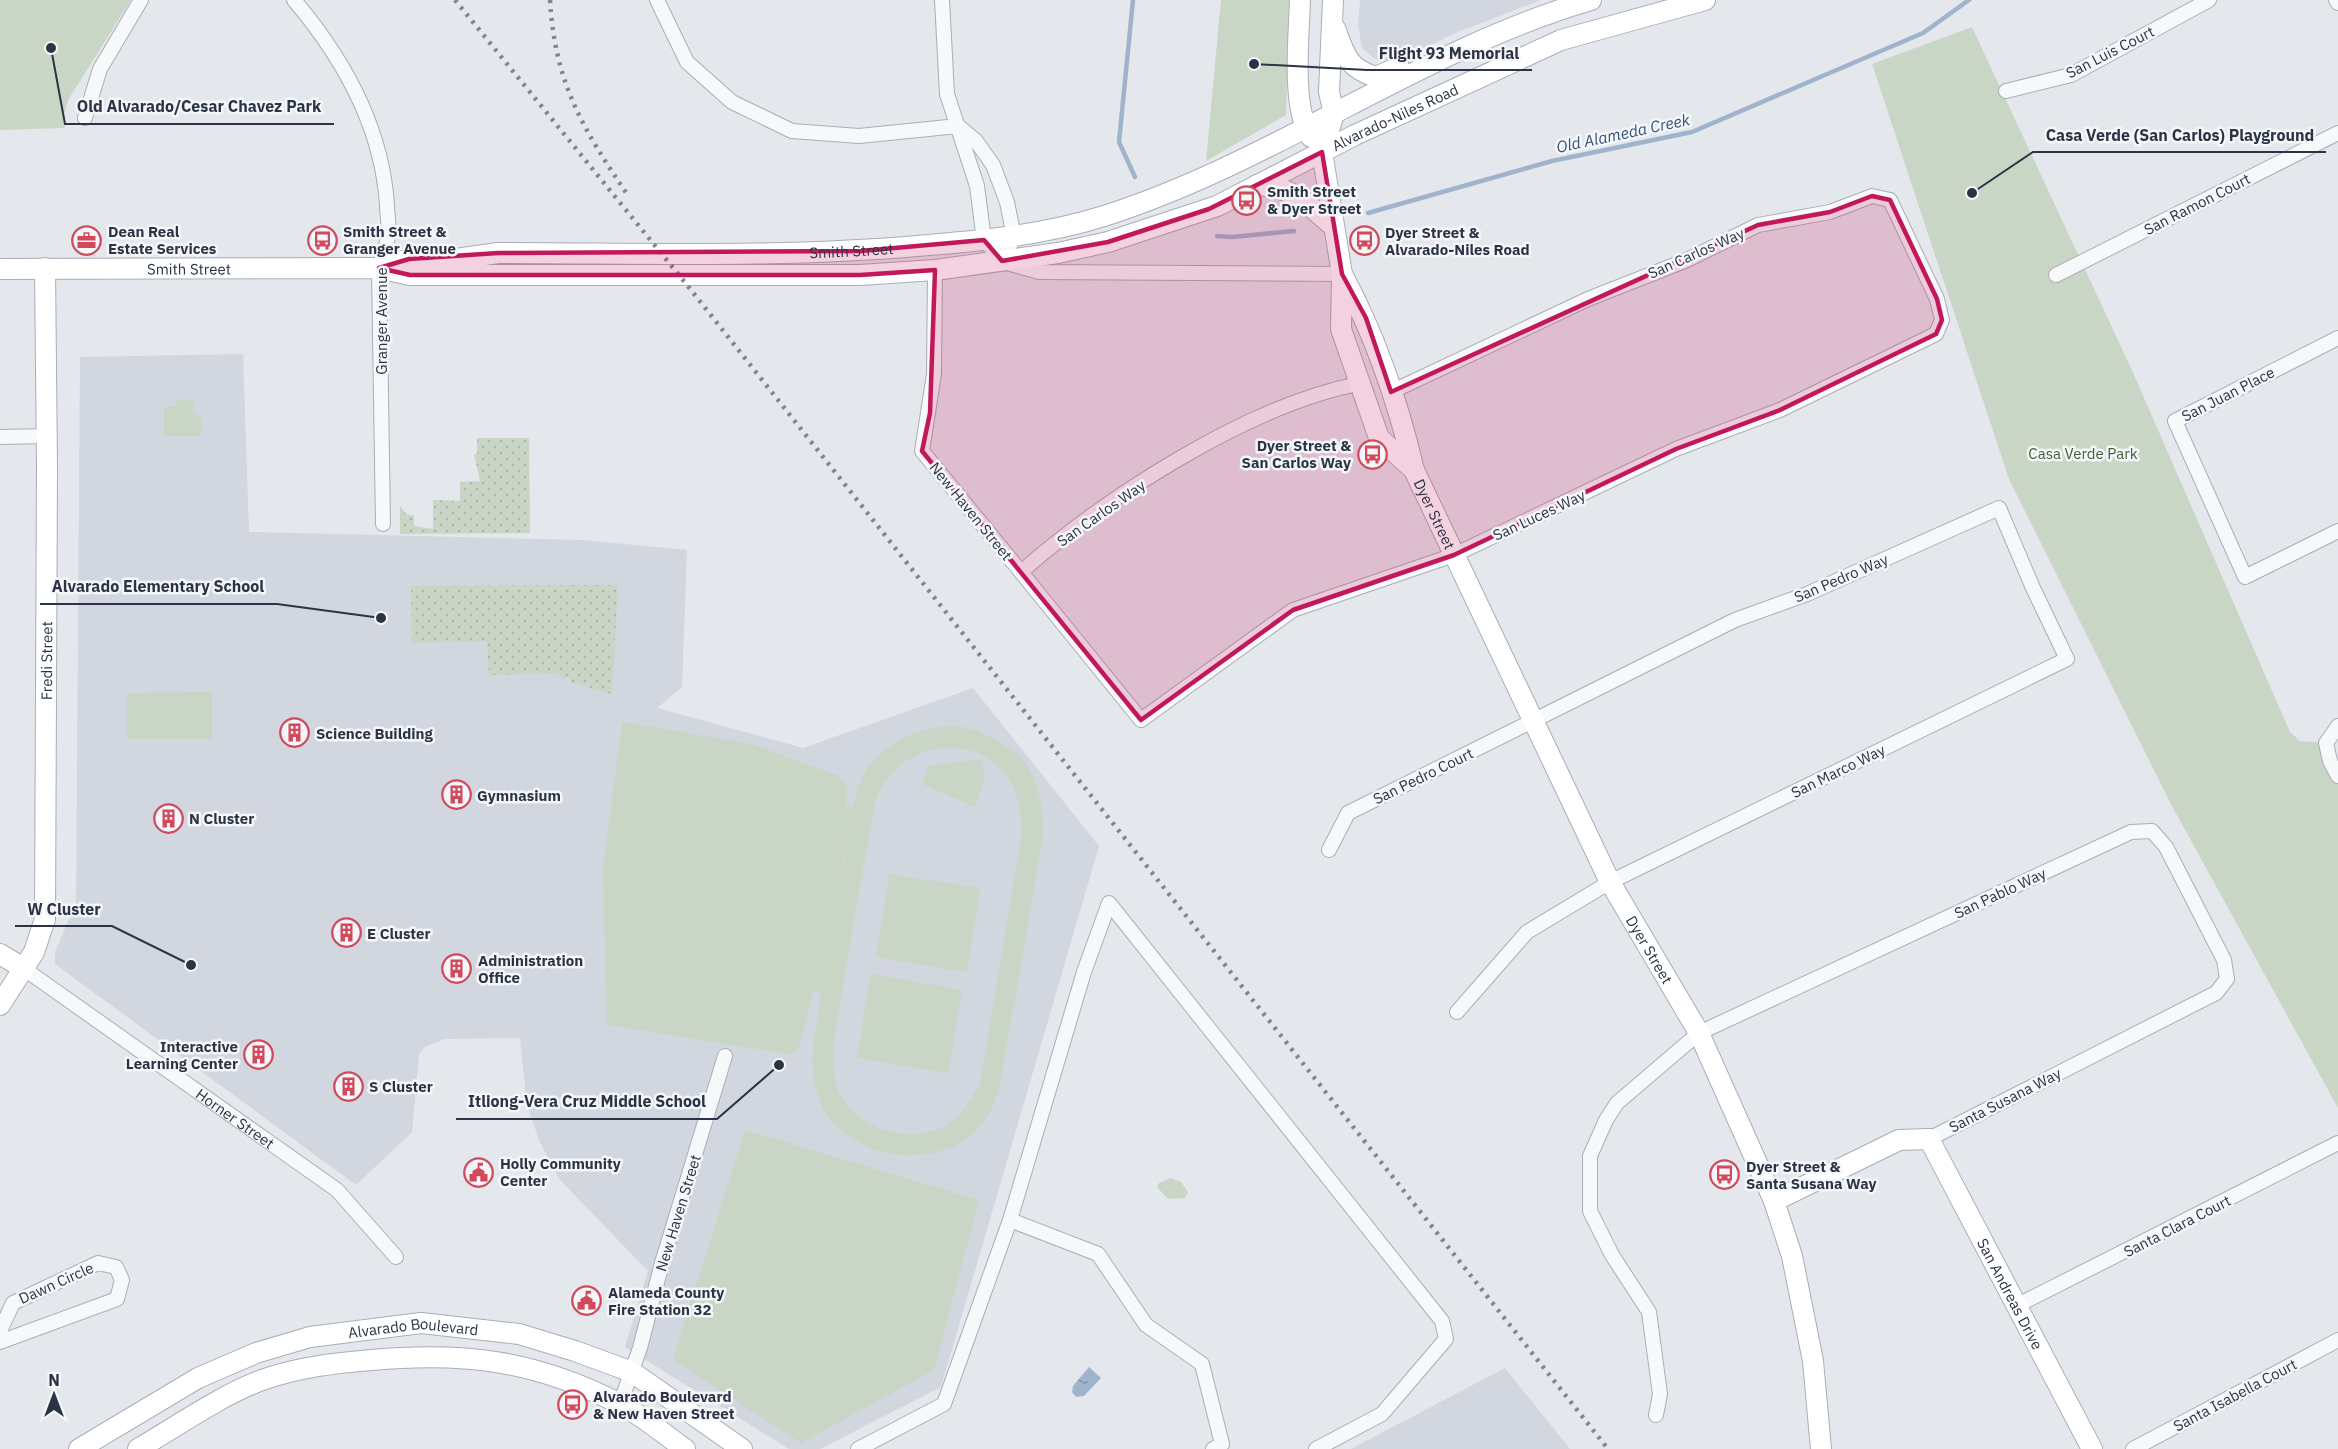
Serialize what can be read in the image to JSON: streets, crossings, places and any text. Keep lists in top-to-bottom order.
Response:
{
  "streets": {
    "main road": [
      "Alvarado-Niles Road",
      "Smith Street",
      "Dyer Street",
      "Fredi Street",
      "Santa Susana Way",
      "Horner Street",
      "San Andreas Drive",
      "Alvarado Boulevard"
    ],
    "street": [
      "San Luis Court",
      "San Ramon Court",
      "San Carlos Way",
      "Granger Avenue",
      "San Juan Place",
      "New Haven Street",
      "San Luces Way",
      "San Pedro Way",
      "San Marco Way",
      "San Pedro Court",
      "San Pablo Way",
      "Santa Clara Court",
      "Dawn Circle",
      "Santa Isabella Court"
    ]
  },
  "crossings": [
    ["Alvarado-Niles Road", "Smith Street"],
    ["Alvarado-Niles Road", "Dyer Street"],
    ["Smith Street", "Granger Avenue"],
    ["Smith Street", "New Haven Street"],
    ["Smith Street", "Dyer Street"],
    ["Smith Street", "Fredi Street"],
    ["San Carlos Way", "New Haven Street"],
    ["San Carlos Way", "Dyer Street"],
    ["San Carlos Way", "San Luces Way"],
    ["New Haven Street", "San Luces Way"],
    ["New Haven Street", "Alvarado Boulevard"],
    ["Dyer Street", "San Luces Way"],
    ["Dyer Street", "San Pedro Way"],
    ["Dyer Street", "San Marco Way"],
    ["Dyer Street", "San Pedro Court"],
    ["Dyer Street", "San Pablo Way"],
    ["Dyer Street", "Santa Susana Way"],
    ["San Pedro Way", "San Marco Way"],
    ["San Pedro Way", "San Pedro Court"],
    ["Fredi Street", "Horner Street"],
    ["San Pablo Way", "Santa Susana Way"],
    ["Santa Susana Way", "San Andreas Drive"],
    ["Santa Clara Court", "San Andreas Drive"]
  ],
  "water": ["Old Alameda Creek"],
  "parks": ["Casa Verde Park"],
  "places": {
    "other": [
      "Old Alvarado/Cesar Chavez Park",
      "Flight 93 Memorial",
      "Casa Verde (San Carlos) Playground",
      "Alvarado Elementary School",
      "W Cluster",
      "Itliong-Vera Cruz Middle School"
    ],
    "bus stop": [
      "Smith Street & Dyer Street",
      "Smith Street & Granger Avenue",
      "Dyer Street & Alvarado-Niles Road",
      "Dyer Street & San Carlos Way",
      "Dyer Street & Santa Susana Way",
      "Alvarado Boulevard & New Haven Street"
    ],
    "office": ["Dean Real Estate Services"],
    "building": [
      "Science Building",
      "Gymnasium",
      "N Cluster",
      "E Cluster",
      "Administration Office",
      "Interactive Learning Center",
      "S Cluster"
    ],
    "public building": ["Holly Community Center", "Alameda County Fire Station 32"]
  },
  "north": "top"
}
